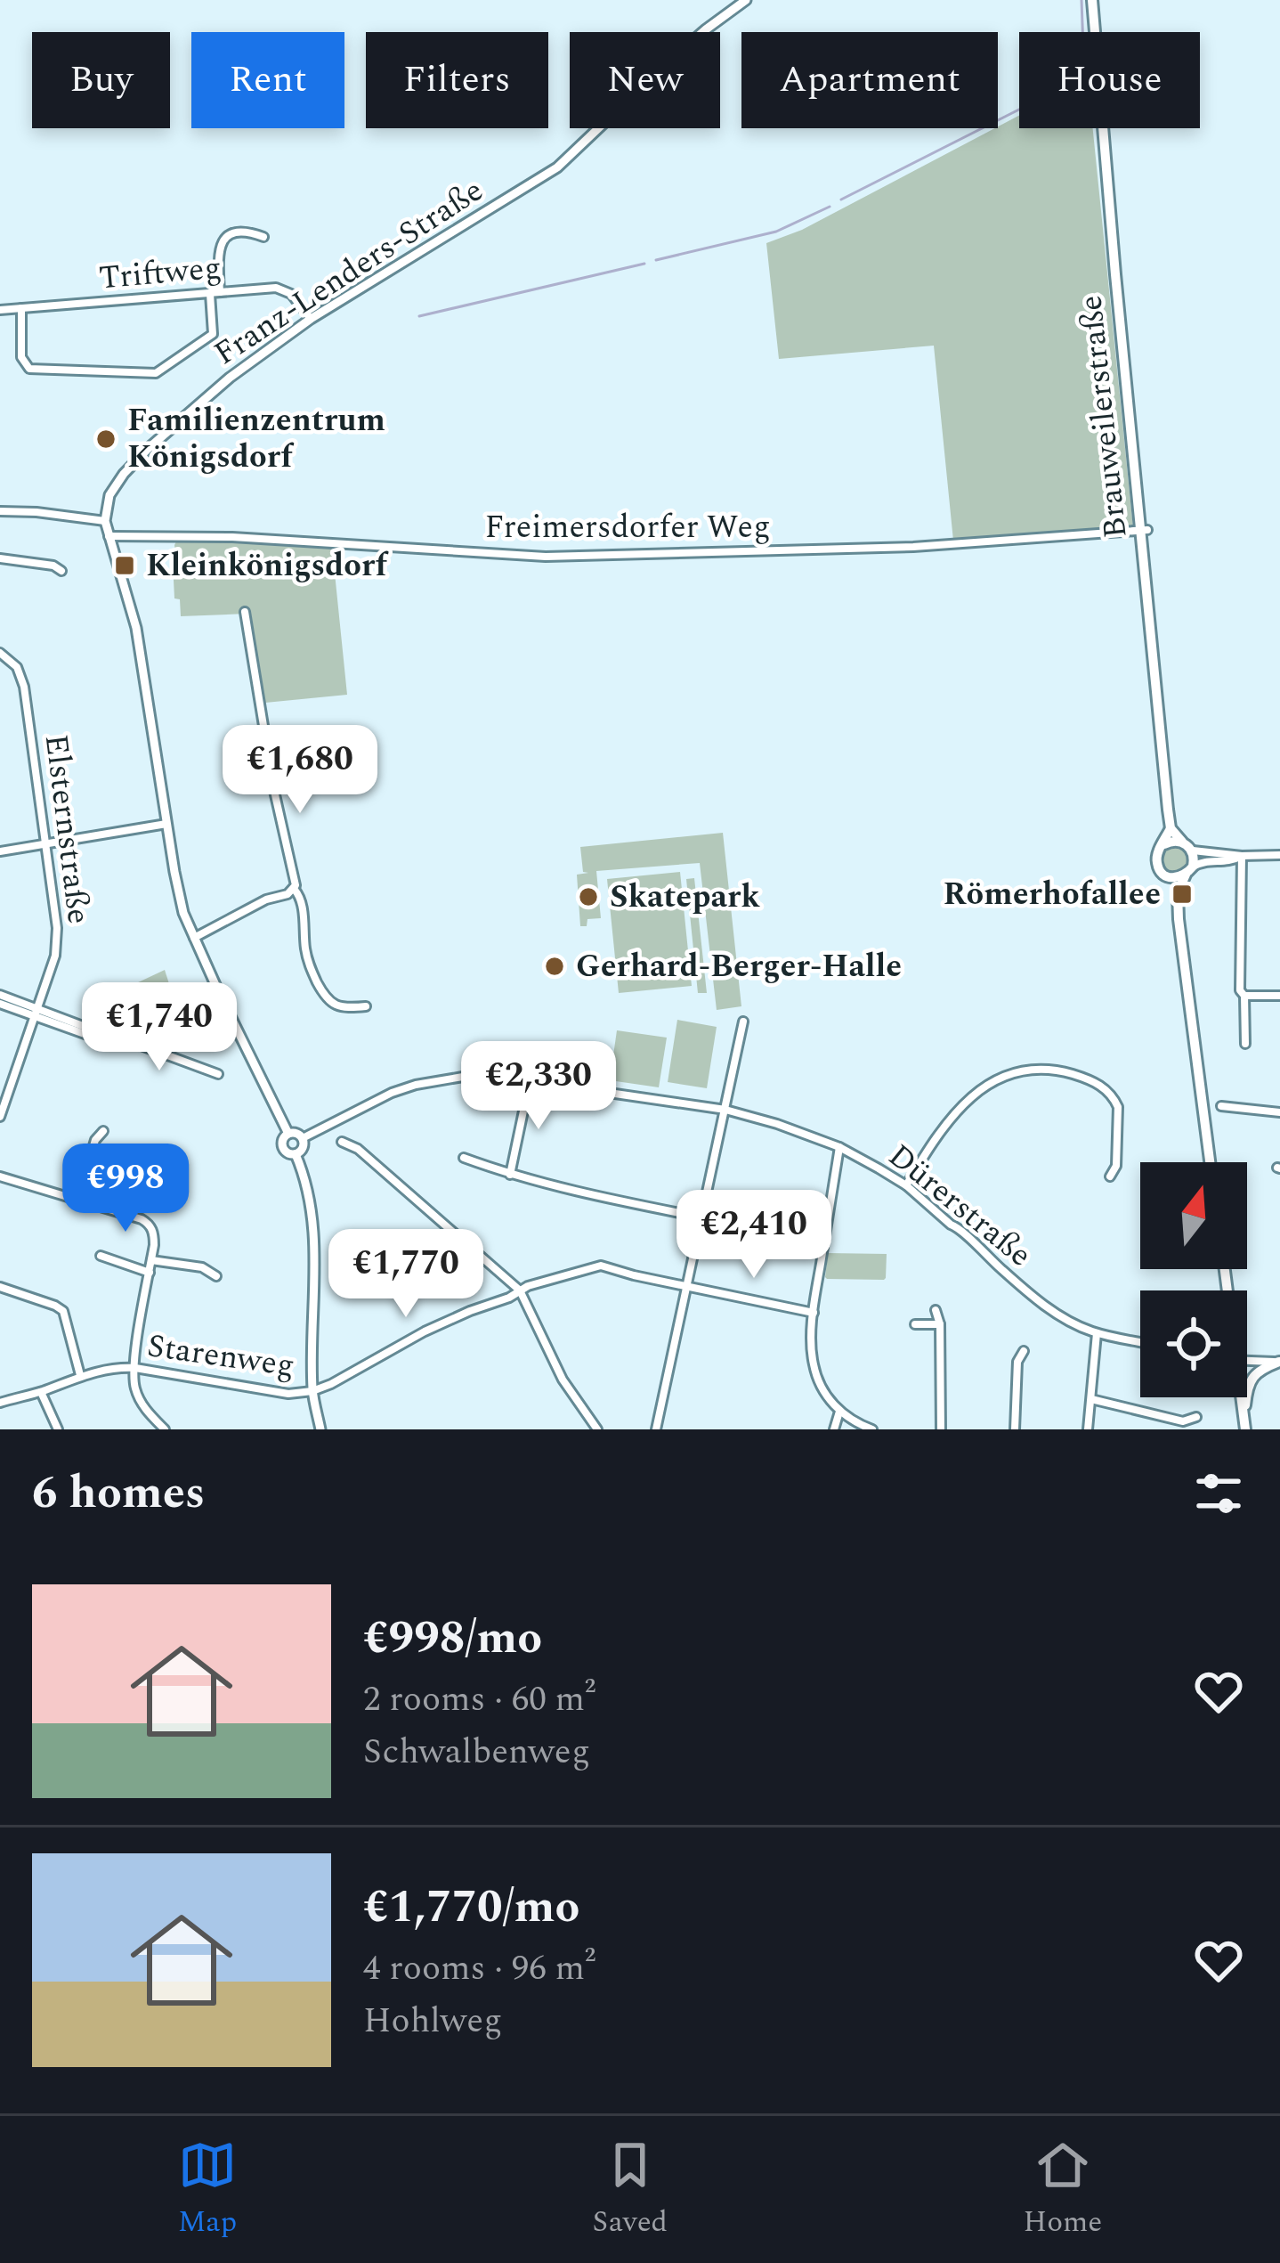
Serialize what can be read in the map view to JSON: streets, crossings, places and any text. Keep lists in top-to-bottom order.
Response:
{
  "streets": {
    "main road": ["Brauweilerstraße"],
    "street": [
      "Franz-Lenders-Straße",
      "Triftweg",
      "Freimersdorfer Weg",
      "Elsternstraße",
      "Dürerstraße",
      "Starenweg"
    ]
  },
  "crossings": [
    ["Franz-Lenders-Straße", "Triftweg"],
    ["Brauweilerstraße", "Freimersdorfer Weg"]
  ],
  "places": {
    "other": ["Familienzentrum Königsdorf", "Skatepark", "Gerhard-Berger-Halle"],
    "transit": ["Kleinkönigsdorf", "Römerhofallee"]
  },
  "north": "top",
  "page": {
    "chip": [
      "Buy",
      "Rent",
      "Filters",
      "New",
      "Apartment",
      "House"
    ],
    "price": [
      "€1,680",
      "€1,740",
      "€2,330",
      "€998",
      "€2,410",
      "€1,770"
    ],
    "heading": "6 homes",
    "list": [
      {
        "name": "€998/mo",
        "note": "2 rooms · 60 m² · Schwalbenweg"
      },
      {
        "name": "€1,770/mo",
        "note": "4 rooms · 96 m² · Hohlweg"
      }
    ],
    "tabs": ["Map", "Saved", "Home"]
  }
}
